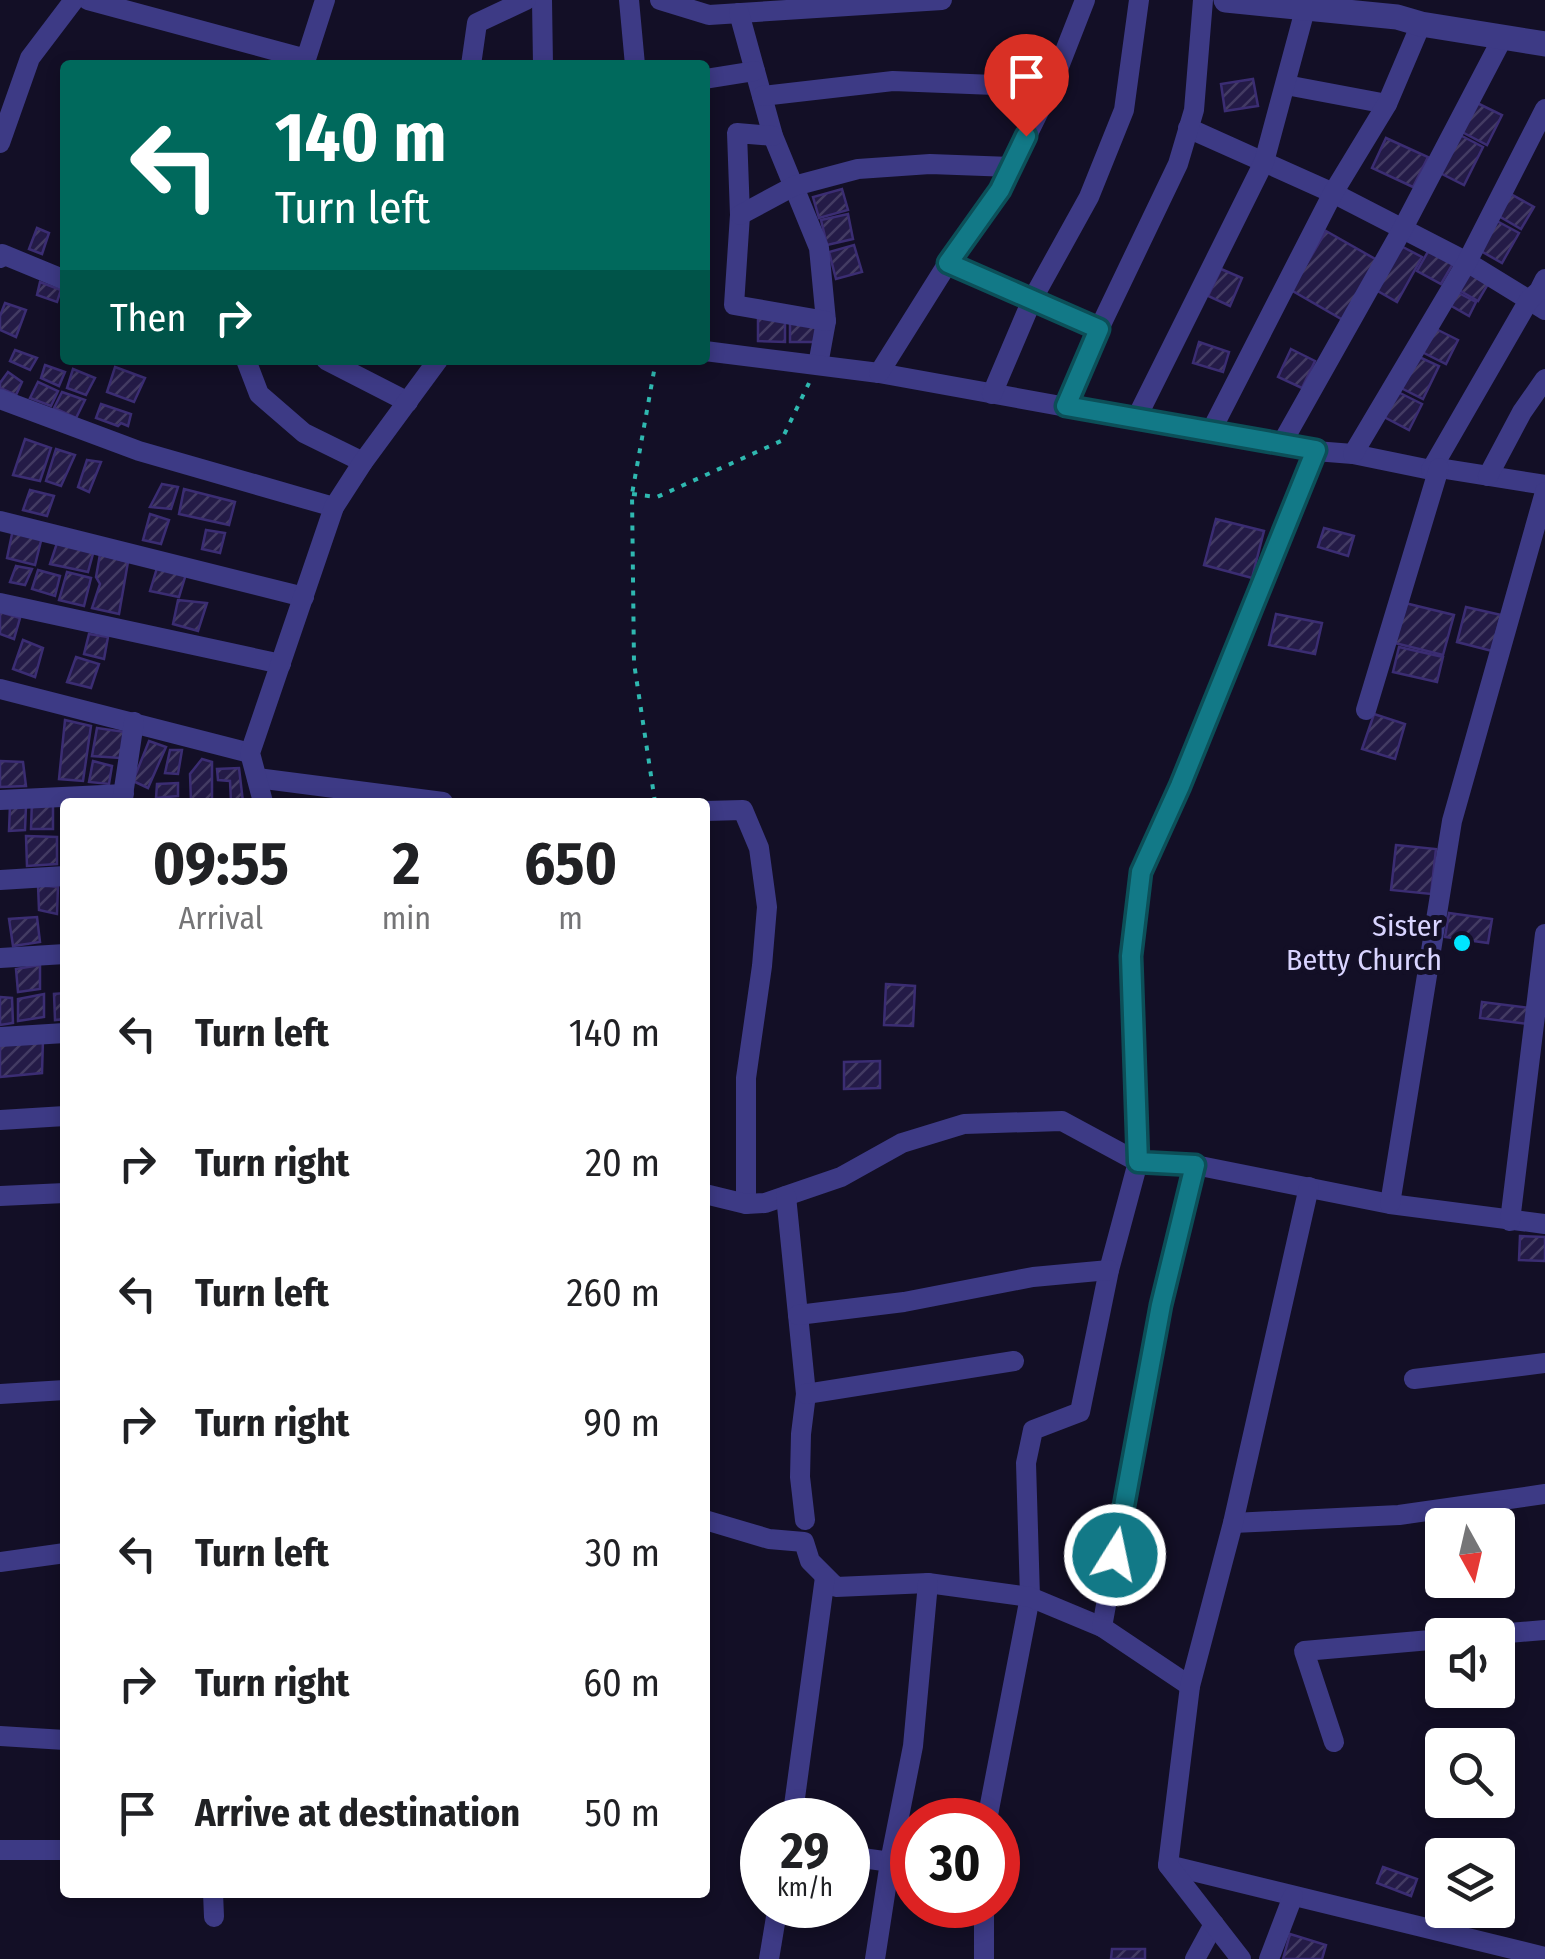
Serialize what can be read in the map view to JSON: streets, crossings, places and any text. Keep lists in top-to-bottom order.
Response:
{
  "places": ["Sister Betty Church"],
  "north": "bottom",
  "page": {
    "turn": ["140 m", "Turn left"],
    "then": "Then",
    "eta": [
      "09:55",
      "Arrival",
      "2",
      "min",
      "650",
      "m"
    ],
    "list": [
      {
        "name": "Turn left",
        "value": "140 m"
      },
      {
        "name": "Turn right",
        "value": "20 m"
      },
      {
        "name": "Turn left",
        "value": "260 m"
      },
      {
        "name": "Turn right",
        "value": "90 m"
      },
      {
        "name": "Turn left",
        "value": "30 m"
      },
      {
        "name": "Turn right",
        "value": "60 m"
      },
      {
        "name": "Arrive at destination",
        "value": "50 m"
      }
    ],
    "speed": "29 km/h",
    "limit": "30"
  }
}
